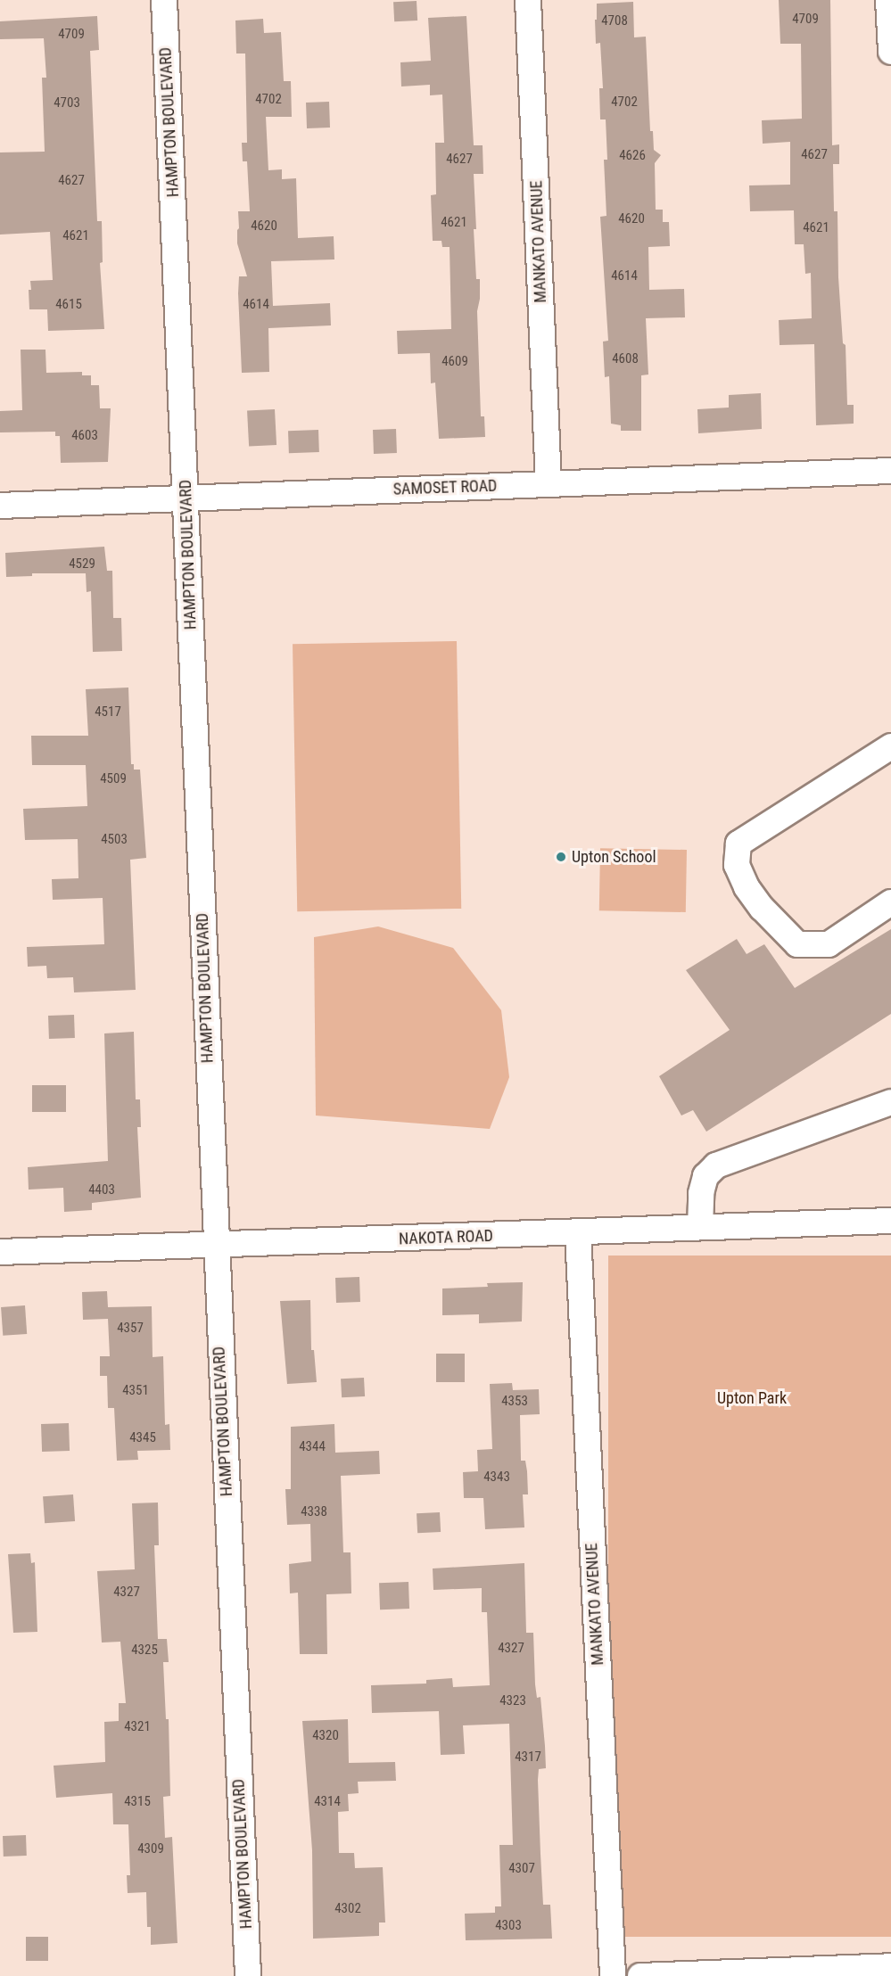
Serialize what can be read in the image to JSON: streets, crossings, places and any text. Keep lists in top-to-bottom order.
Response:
{
  "streets": {
    "street": [
      "HAMPTON BOULEVARD",
      "MANKATO AVENUE",
      "SAMOSET ROAD",
      "NAKOTA ROAD"
    ]
  },
  "crossings": [
    ["HAMPTON BOULEVARD", "SAMOSET ROAD"],
    ["HAMPTON BOULEVARD", "NAKOTA ROAD"],
    ["MANKATO AVENUE", "SAMOSET ROAD"],
    ["MANKATO AVENUE", "NAKOTA ROAD"]
  ],
  "parks": ["Upton Park"],
  "places": ["Upton School"],
  "house_numbers": [
    "4709",
    "4708",
    "4709",
    "4702",
    "4702",
    "4703",
    "4627",
    "4626",
    "4627",
    "4627",
    "4620",
    "4621",
    "4620",
    "4621",
    "4621",
    "4614",
    "4615",
    "4614",
    "4608",
    "4609",
    "4603",
    "4529",
    "4517",
    "4509",
    "4503",
    "4403",
    "4357",
    "4351",
    "4353",
    "4345",
    "4344",
    "4343",
    "4338",
    "4327",
    "4327",
    "4325",
    "4323",
    "4321",
    "4320",
    "4317",
    "4315",
    "4314",
    "4309",
    "4307",
    "4302",
    "4303"
  ]
}
